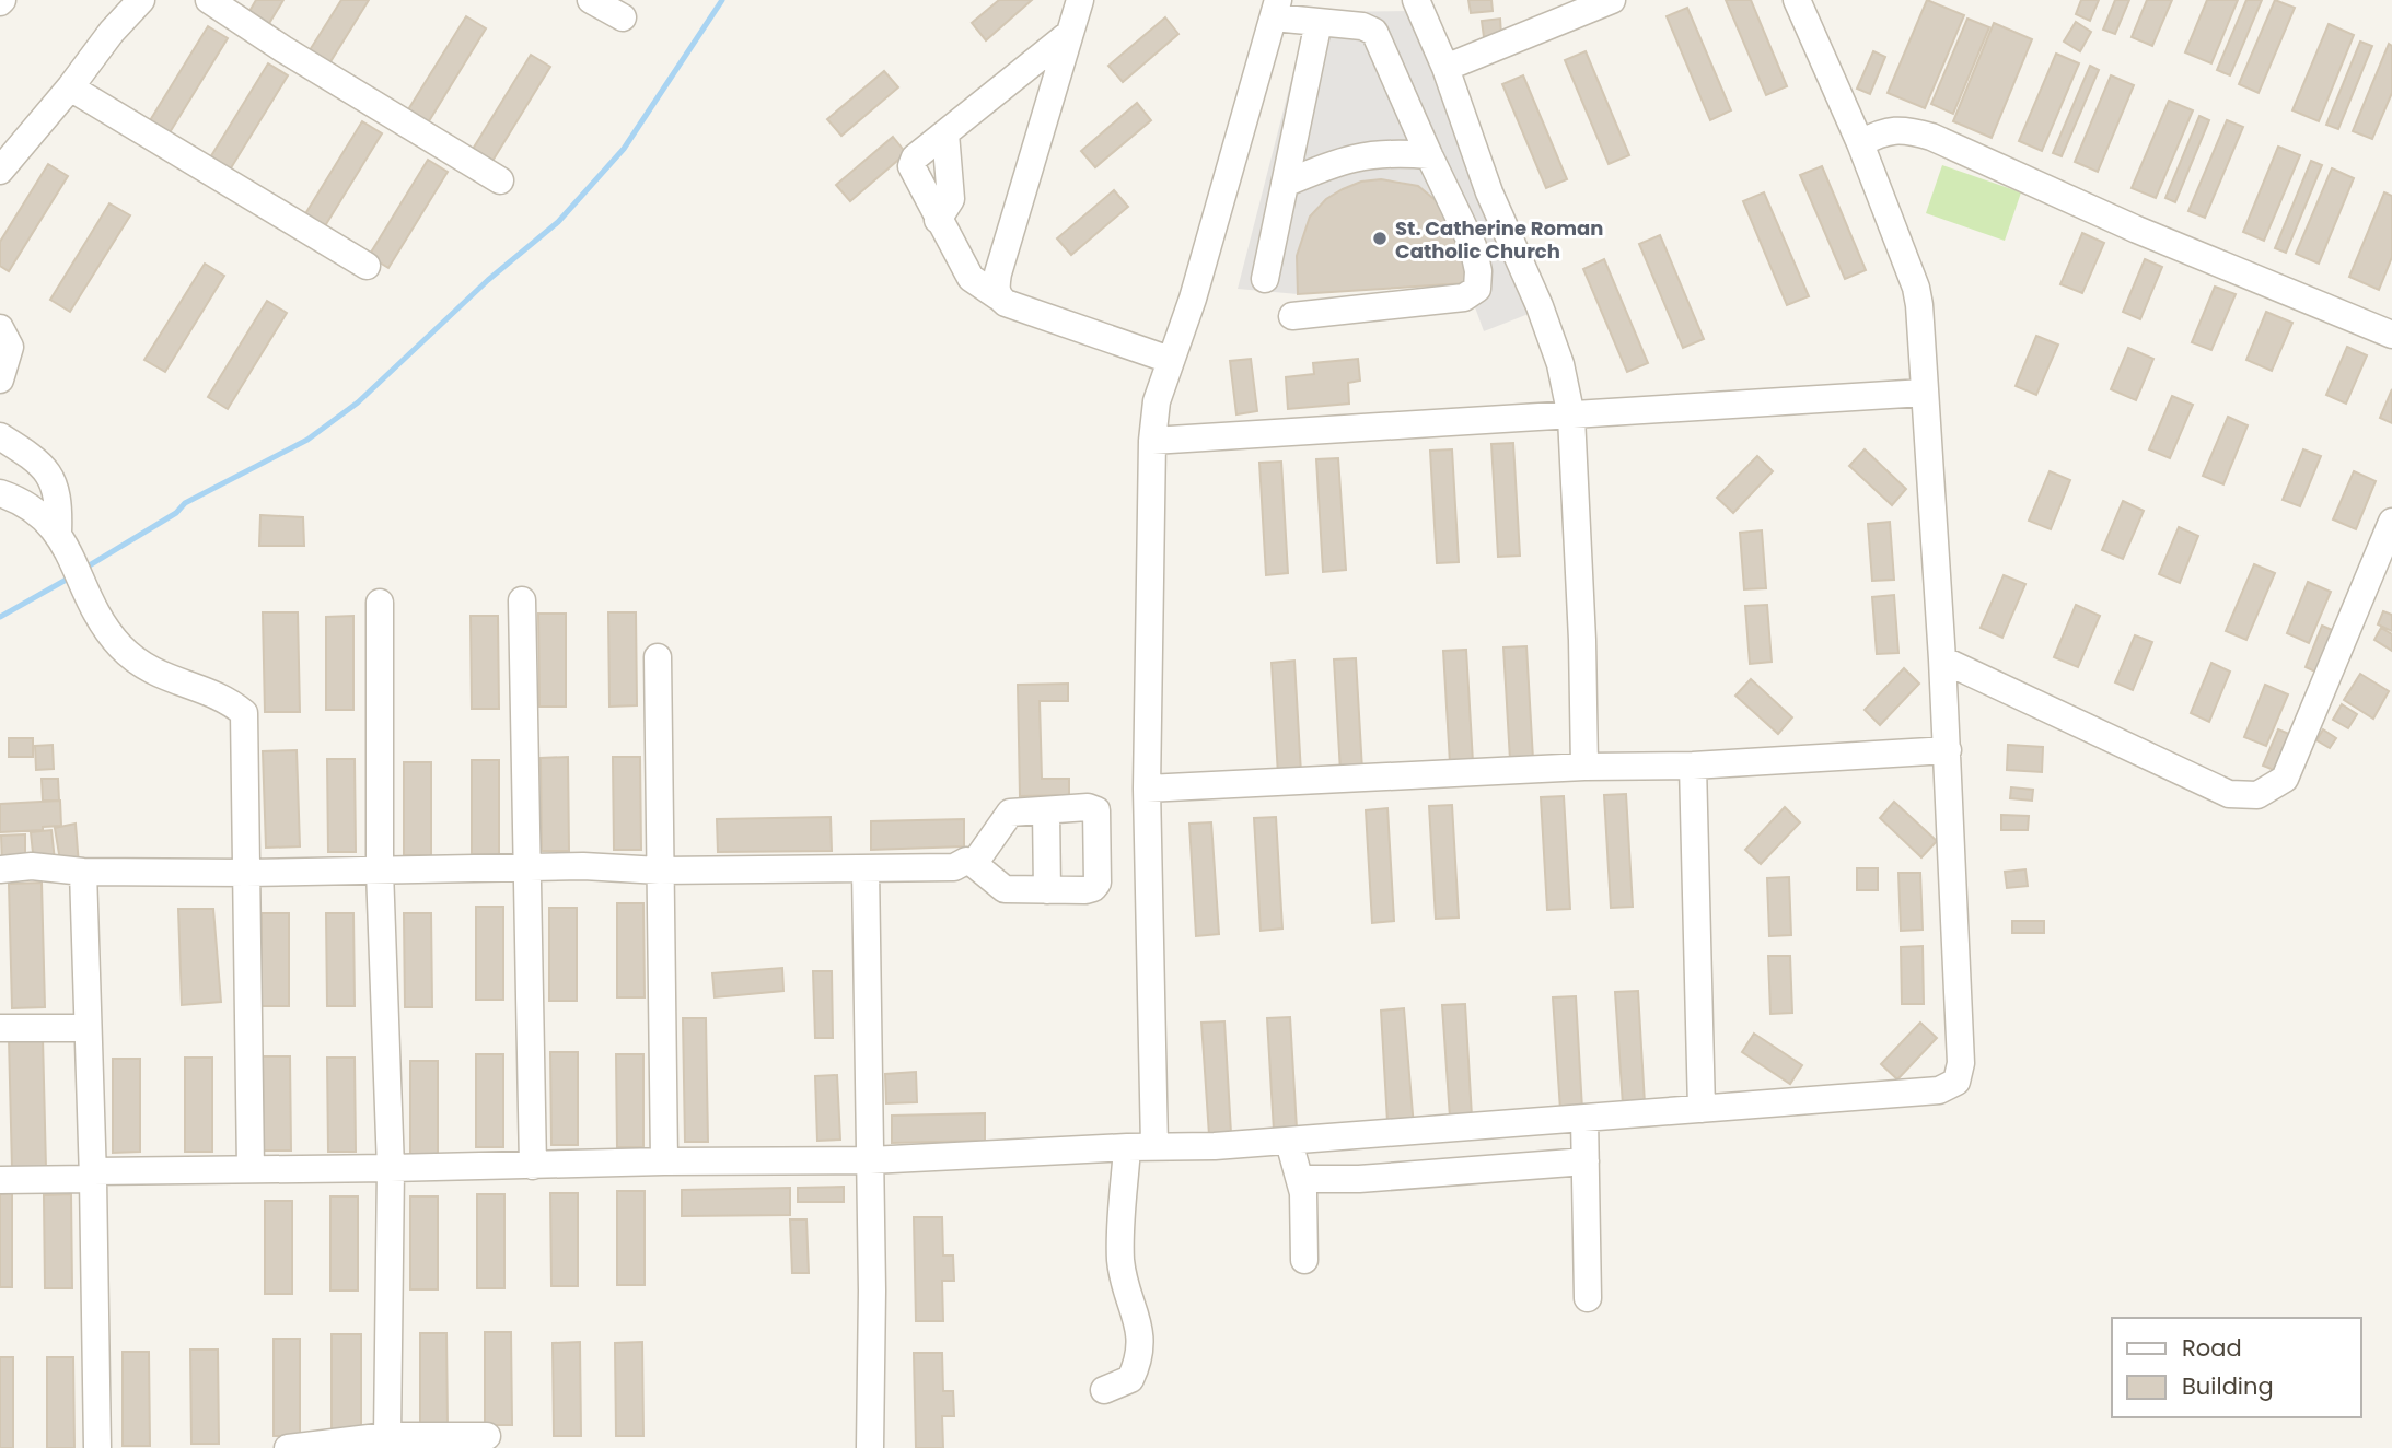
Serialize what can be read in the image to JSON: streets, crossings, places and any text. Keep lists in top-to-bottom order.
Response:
{
  "places": ["St. Catherine Roman Catholic Church"],
  "legend": ["Road", "Building"]
}
